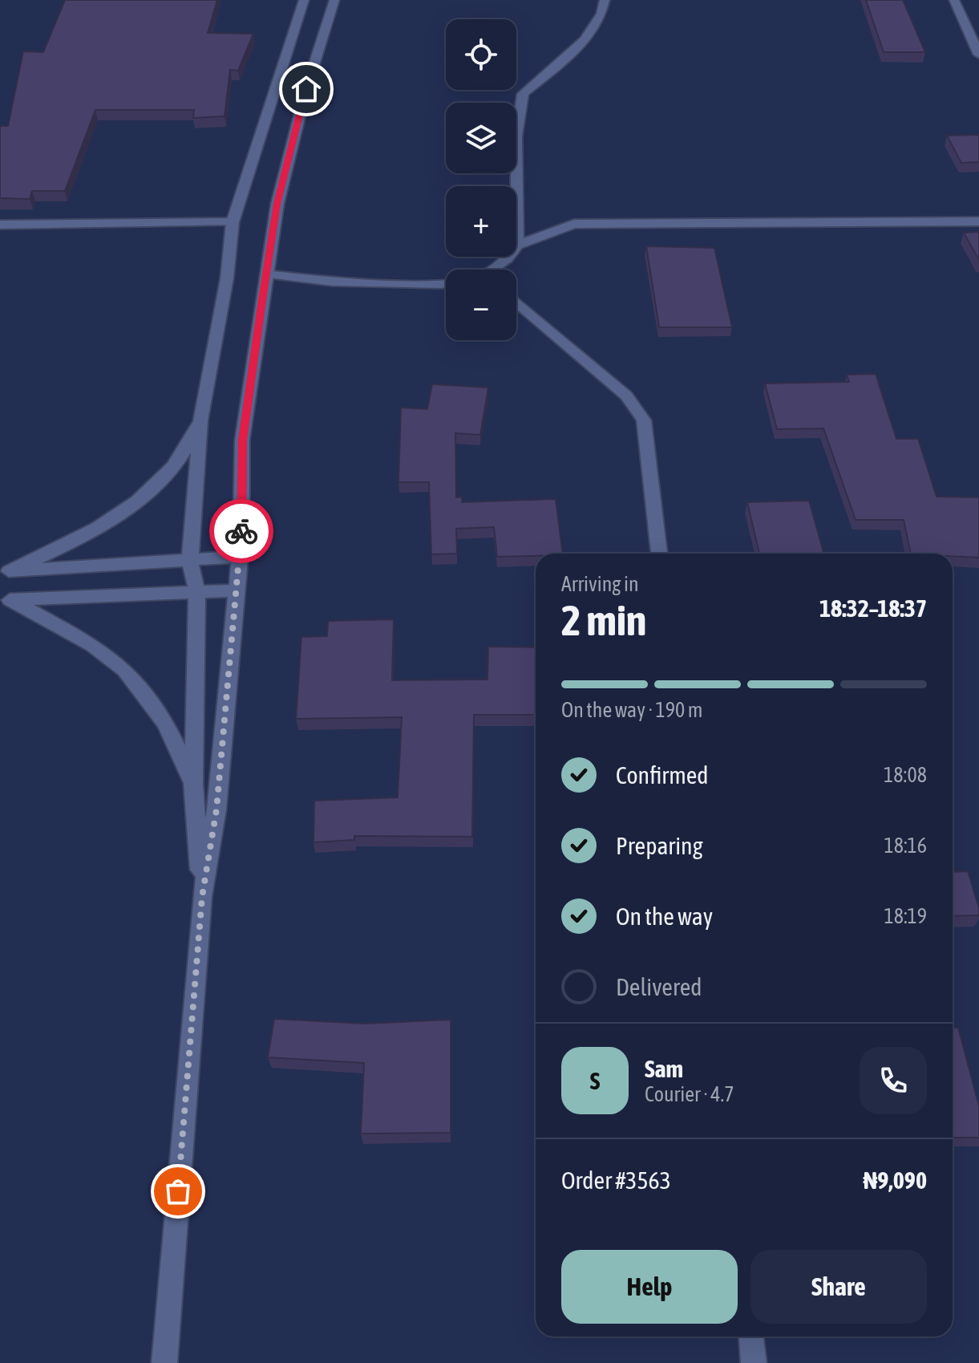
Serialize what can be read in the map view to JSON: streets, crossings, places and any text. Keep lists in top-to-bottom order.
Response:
{
  "page": {
    "map_buttons": ["+", "−"],
    "heading": ["2 min", "Arriving in", "18:32–18:37"],
    "panel": [
      "Sam",
      "Courier · 4.7",
      "Order #3563",
      "₦9,090"
    ],
    "bar": "On the way · 190 m",
    "list": [
      ["Confirmed", "18:08"],
      ["Preparing", "18:16"],
      ["On the way", "18:19"],
      "Delivered"
    ],
    "round": "S",
    "buttons": ["Help", "Share"]
  }
}
